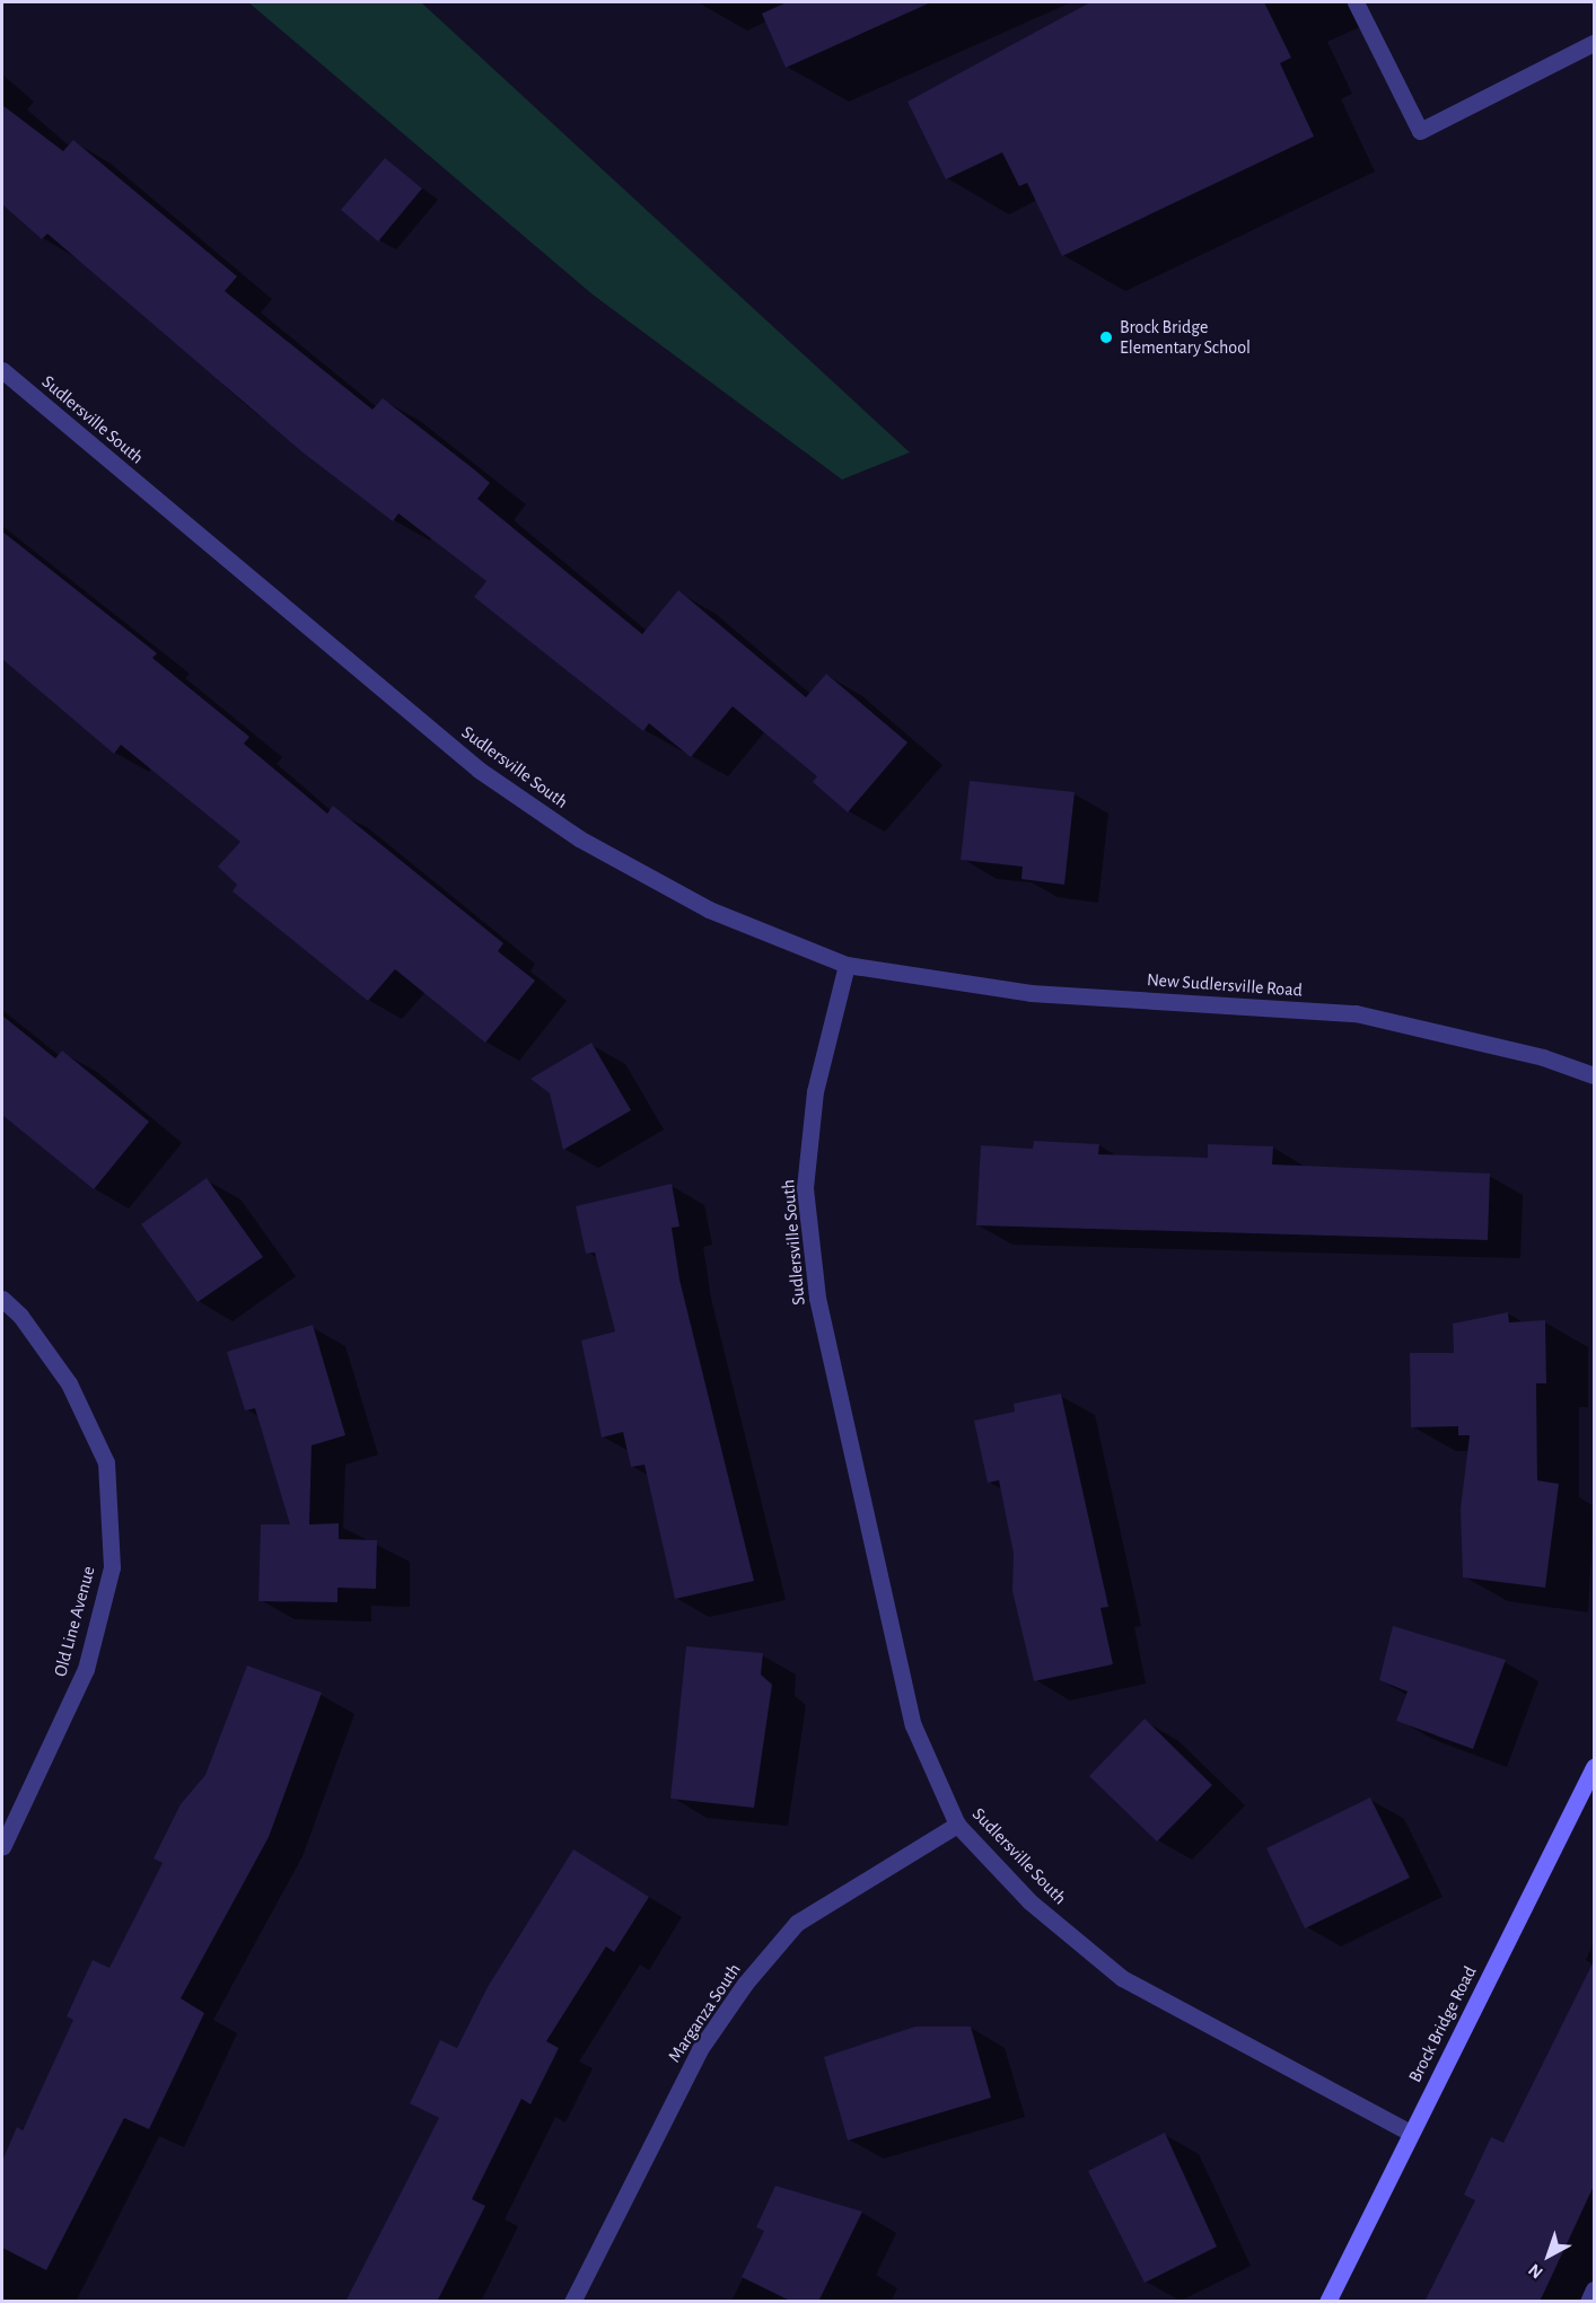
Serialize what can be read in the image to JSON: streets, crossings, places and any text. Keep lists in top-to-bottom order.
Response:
{
  "streets": {
    "street": [
      "Sudlersville South",
      "New Sudlersville Road",
      "Old Line Avenue",
      "Marganza South",
      "Brock Bridge Road"
    ]
  },
  "crossings": [
    ["Sudlersville South", "New Sudlersville Road"],
    ["Sudlersville South", "Marganza South"],
    ["Sudlersville South", "Brock Bridge Road"]
  ],
  "places": ["Brock Bridge Elementary School"],
  "north": "bottom left"
}
